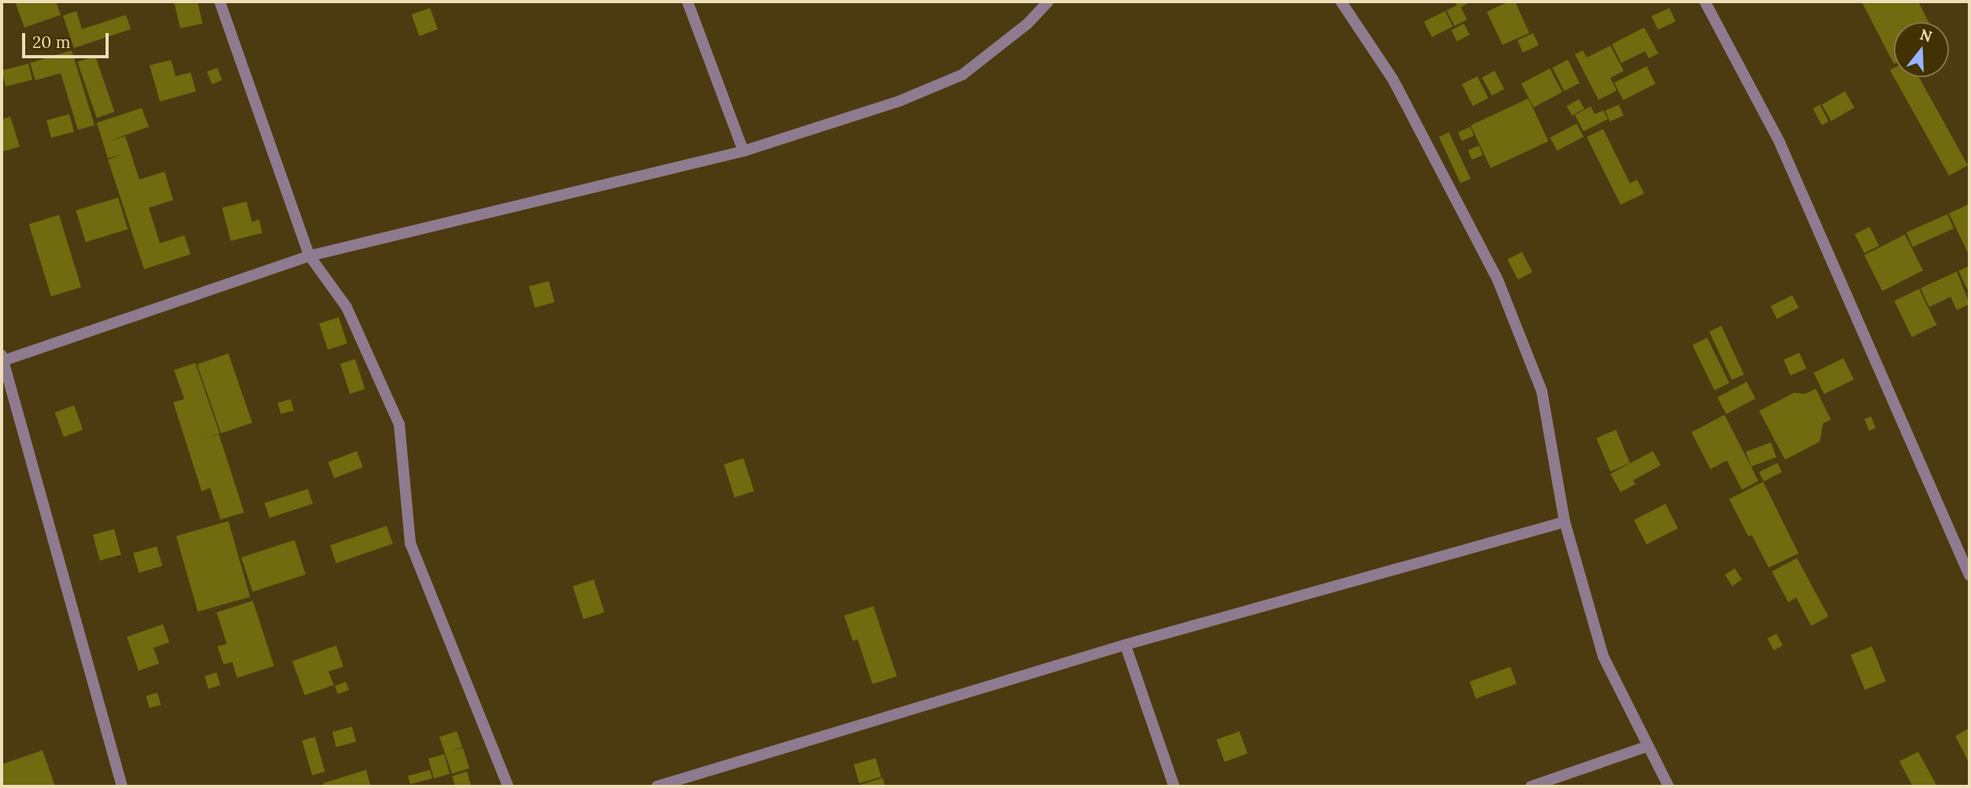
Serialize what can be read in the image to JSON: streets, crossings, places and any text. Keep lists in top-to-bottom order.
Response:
{
  "scale_bar": "20 m",
  "north": "top"
}
